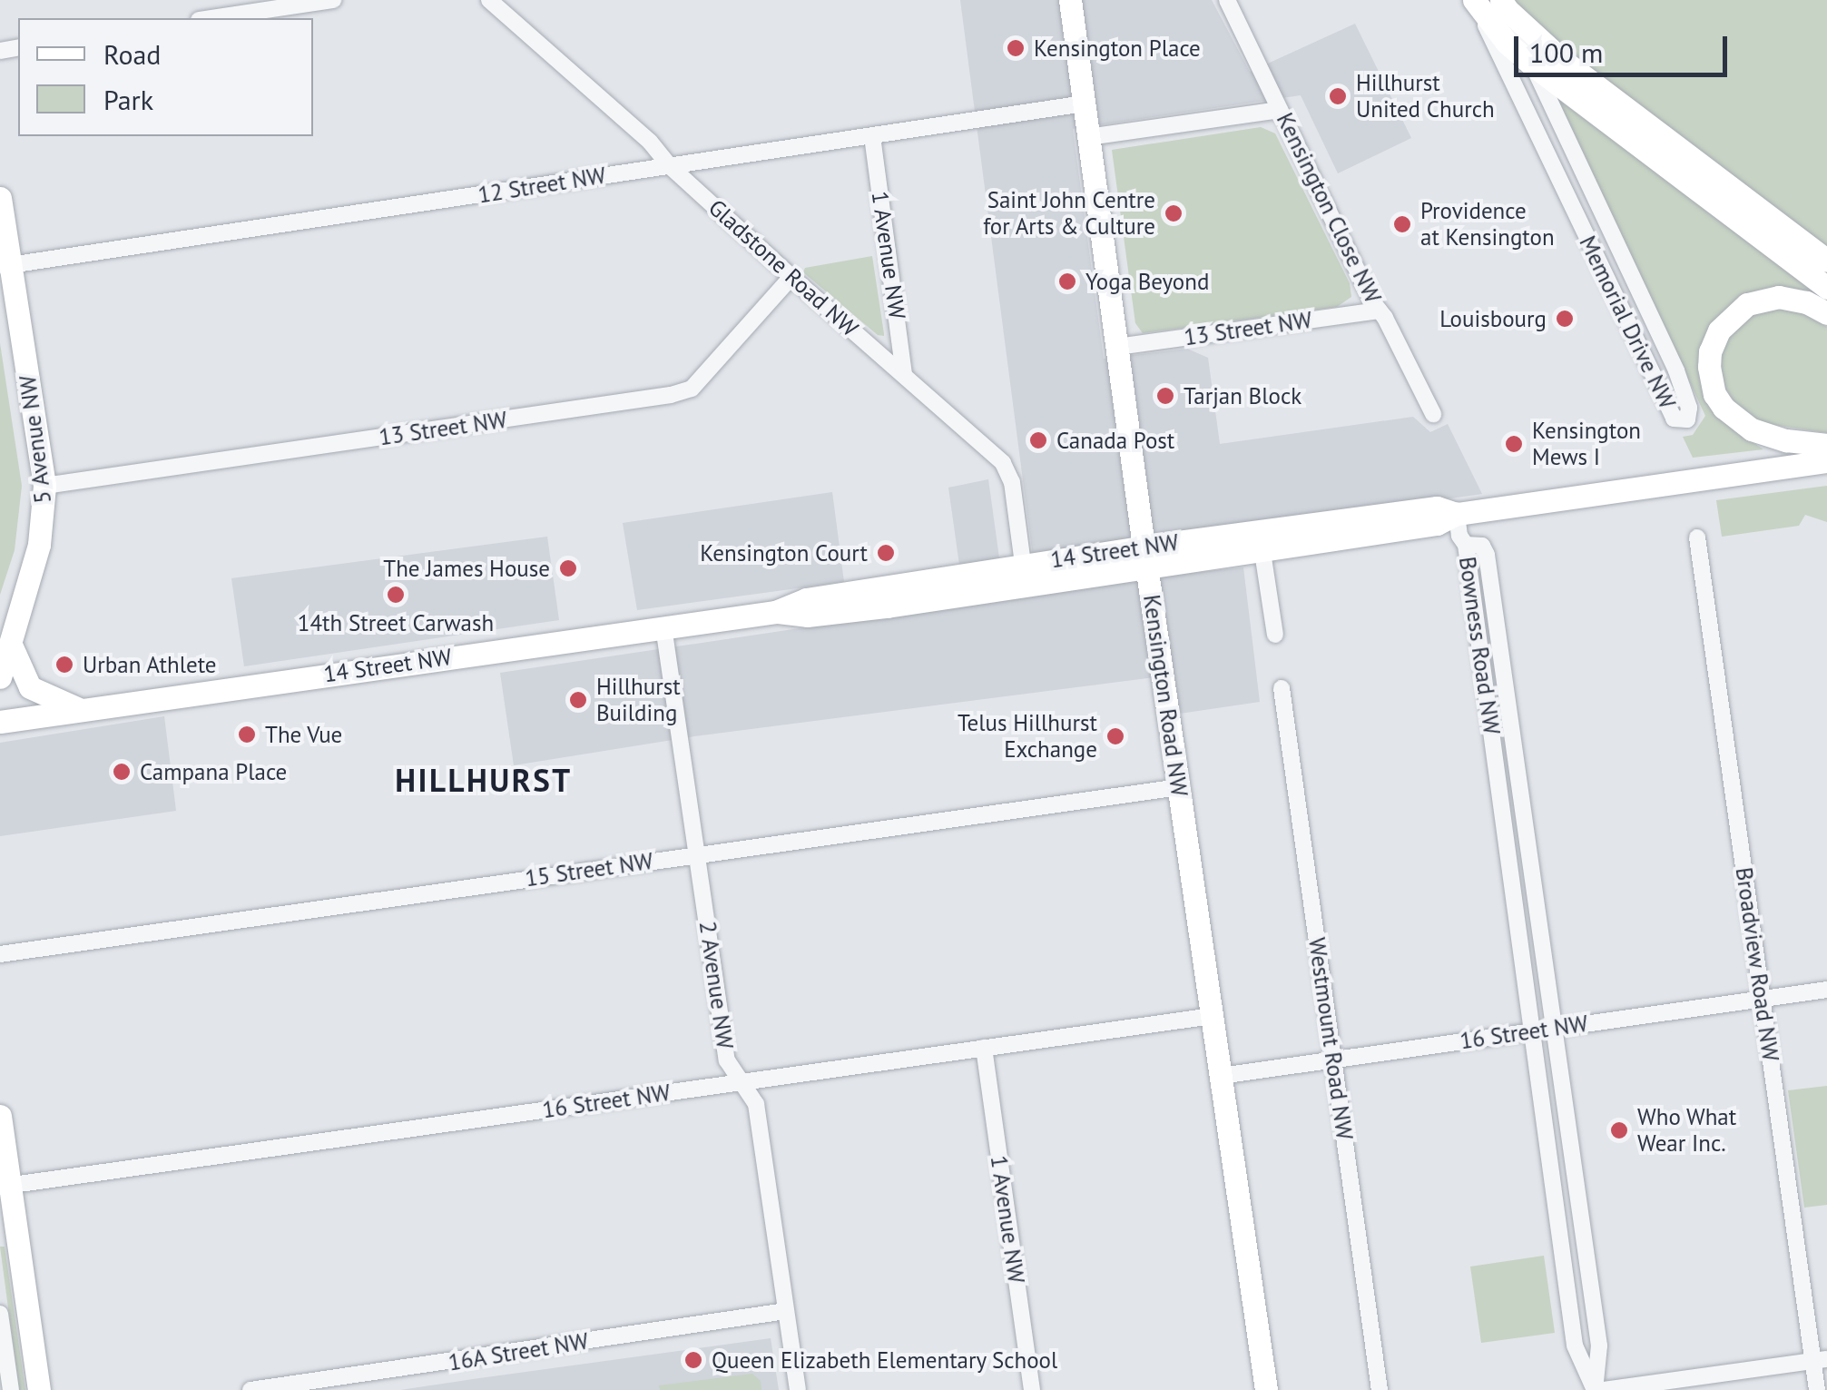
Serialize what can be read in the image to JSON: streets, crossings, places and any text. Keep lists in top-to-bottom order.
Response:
{
  "streets": {
    "main road": [
      "Memorial Drive NW",
      "5 Avenue NW",
      "14 Street NW",
      "Kensington Road NW"
    ],
    "street": [
      "12 Street NW",
      "Kensington Close NW",
      "1 Avenue NW",
      "Gladstone Road NW",
      "13 Street NW",
      "Bowness Road NW",
      "15 Street NW",
      "Broadview Road NW",
      "2 Avenue NW",
      "16 Street NW",
      "Westmount Road NW",
      "16A Street NW"
    ]
  },
  "crossings": [
    ["12 Street NW", "1 Avenue NW"],
    ["12 Street NW", "Gladstone Road NW"],
    ["12 Street NW", "5 Avenue NW"],
    ["12 Street NW", "Kensington Road NW"],
    ["Kensington Close NW", "13 Street NW"],
    ["1 Avenue NW", "Gladstone Road NW"],
    ["1 Avenue NW", "16 Street NW"],
    ["Gladstone Road NW", "13 Street NW"],
    ["Gladstone Road NW", "14 Street NW"],
    ["13 Street NW", "5 Avenue NW"],
    ["13 Street NW", "Kensington Road NW"],
    ["14 Street NW", "Kensington Road NW"],
    ["14 Street NW", "2 Avenue NW"],
    ["Bowness Road NW", "16 Street NW"],
    ["Kensington Road NW", "15 Street NW"],
    ["Kensington Road NW", "16 Street NW"],
    ["15 Street NW", "2 Avenue NW"],
    ["Broadview Road NW", "16 Street NW"],
    ["2 Avenue NW", "16 Street NW"],
    ["2 Avenue NW", "16A Street NW"],
    ["16 Street NW", "Westmount Road NW"]
  ],
  "districts": ["HILLHURST"],
  "places": [
    "Kensington Place",
    "Hillhurst United Church",
    "Saint John Centre for Arts & Culture",
    "Providence at Kensington",
    "Yoga Beyond",
    "Louisbourg",
    "Tarjan Block",
    "Canada Post",
    "Kensington Mews I",
    "Kensington Court",
    "The James House",
    "14th Street Carwash",
    "Urban Athlete",
    "Hillhurst Building",
    "The Vue",
    "Telus Hillhurst Exchange",
    "Campana Place",
    "Who What Wear Inc.",
    "Queen Elizabeth Elementary School"
  ],
  "legend": ["Road", "Park"],
  "scale_bar": "100 m"
}
